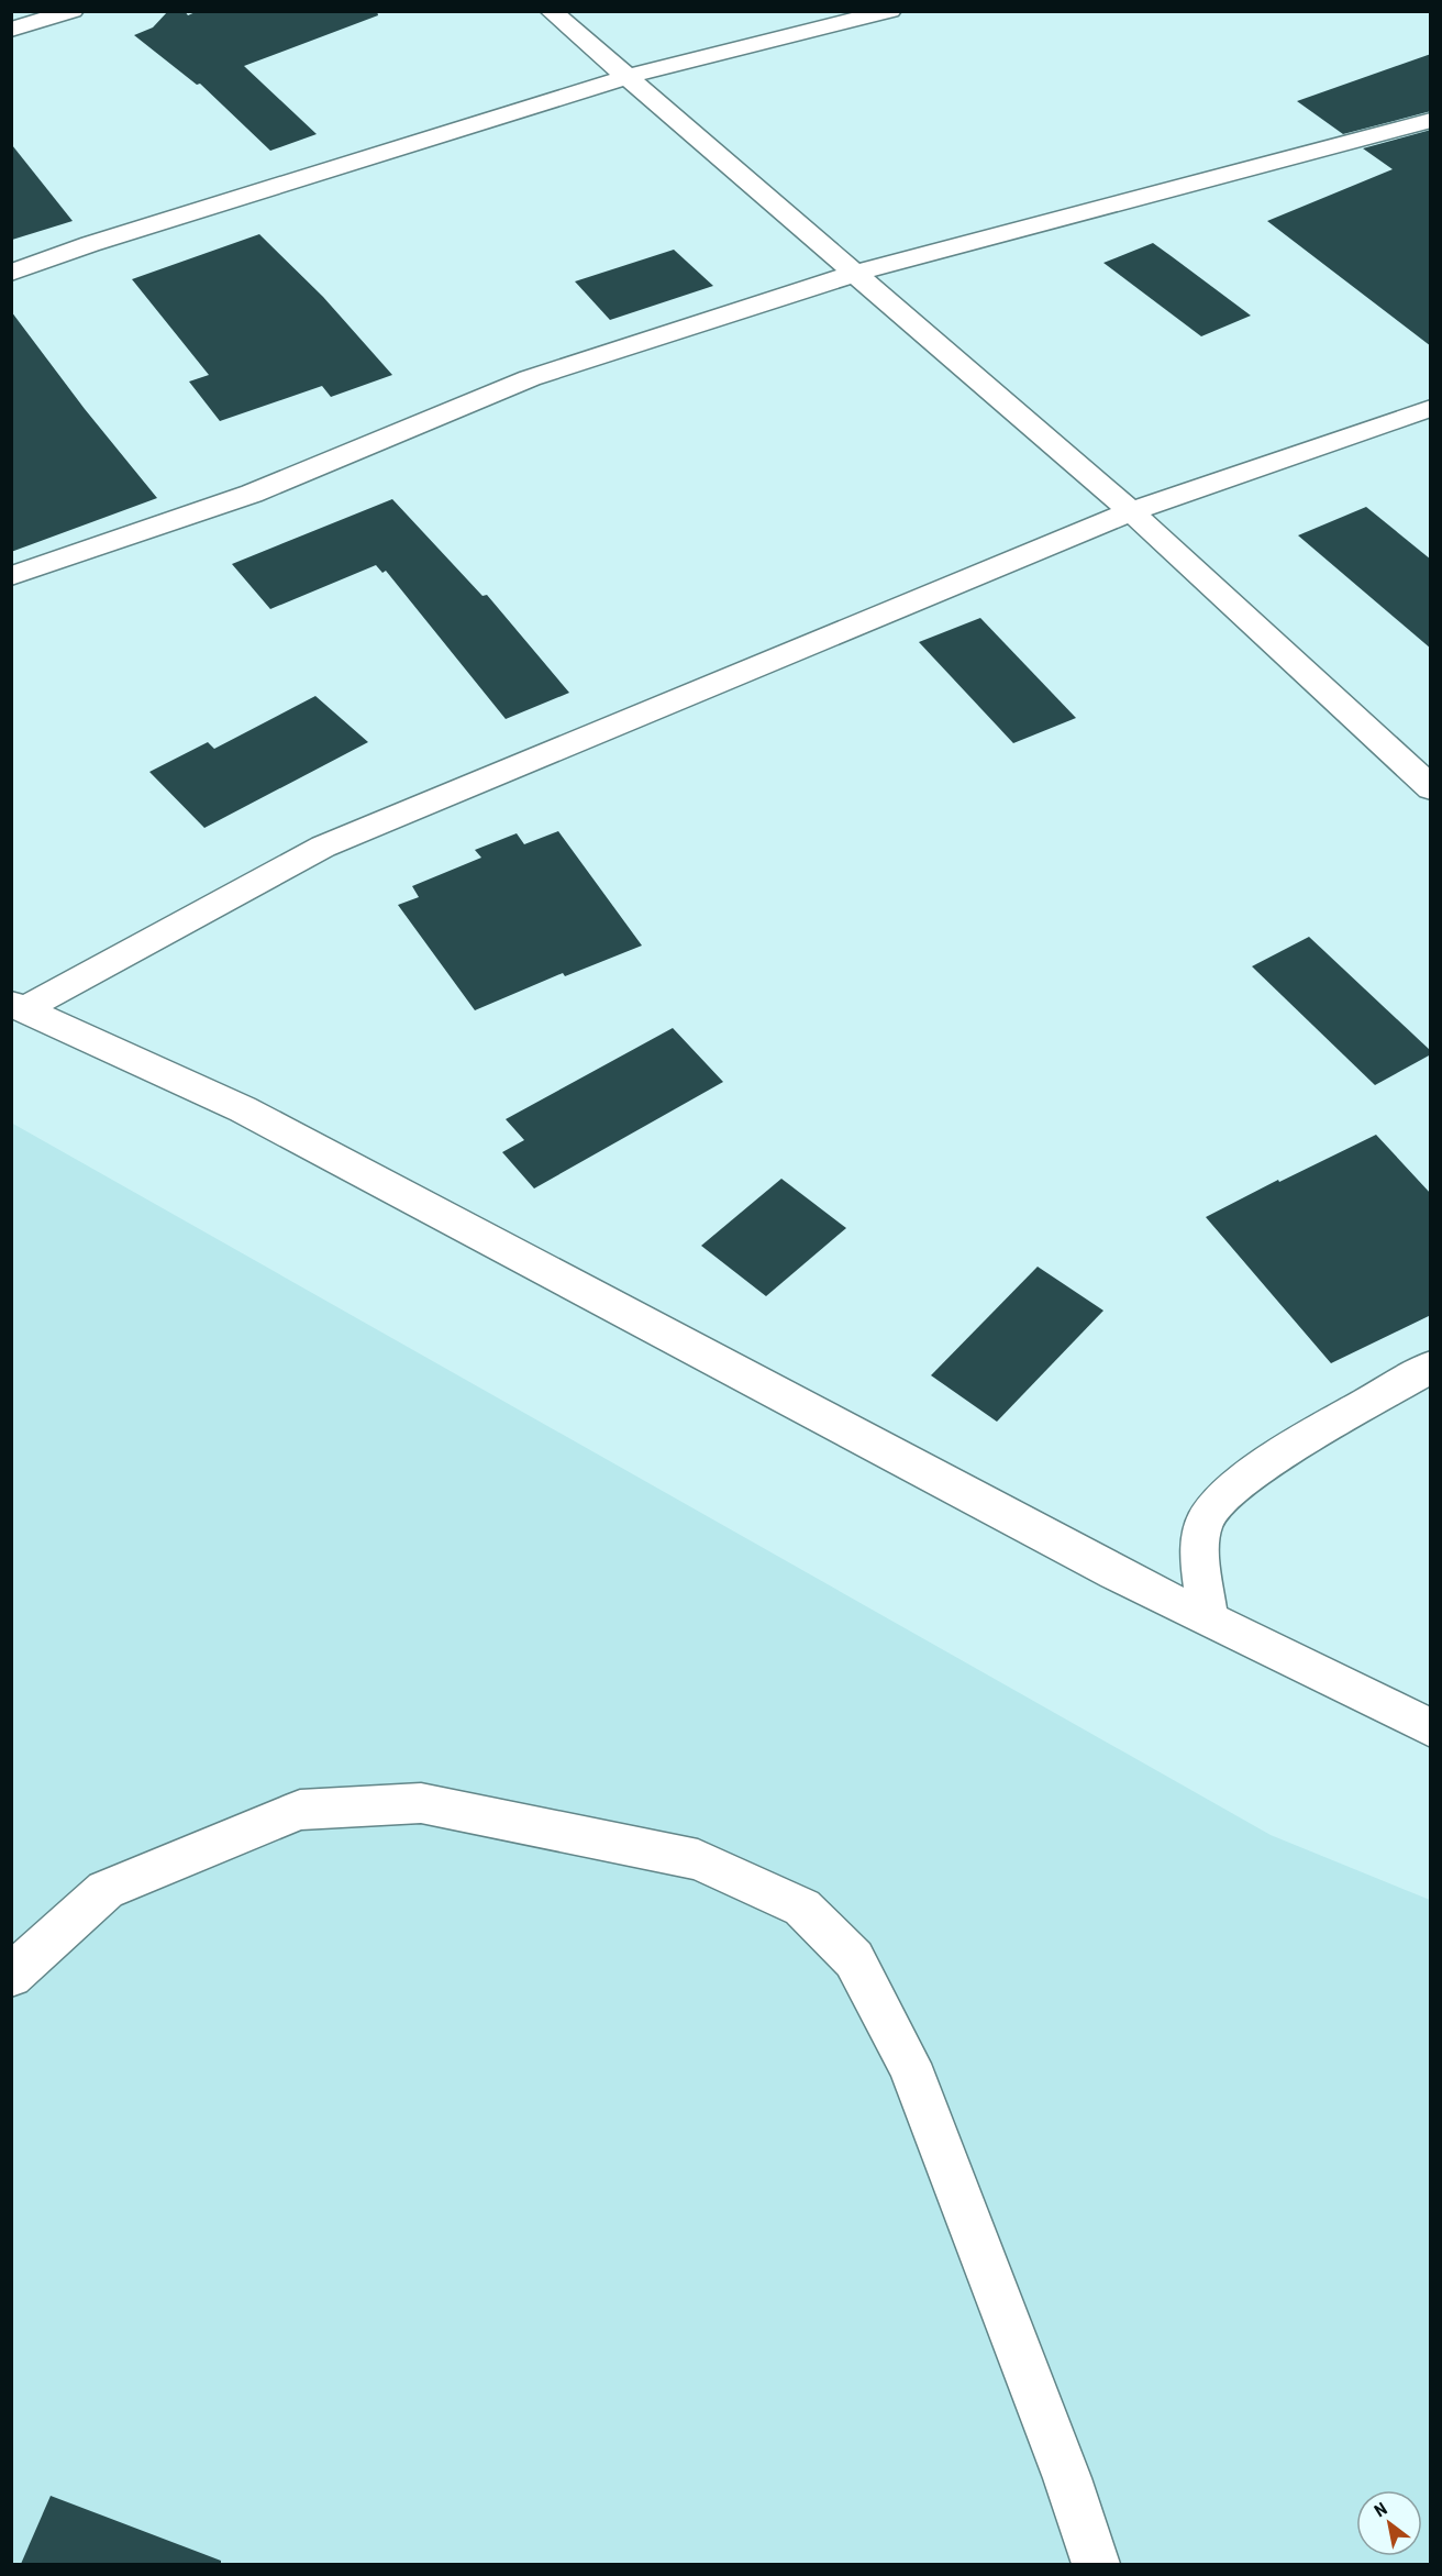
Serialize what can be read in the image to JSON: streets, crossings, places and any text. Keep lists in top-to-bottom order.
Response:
{
  "north": "top left"
}
